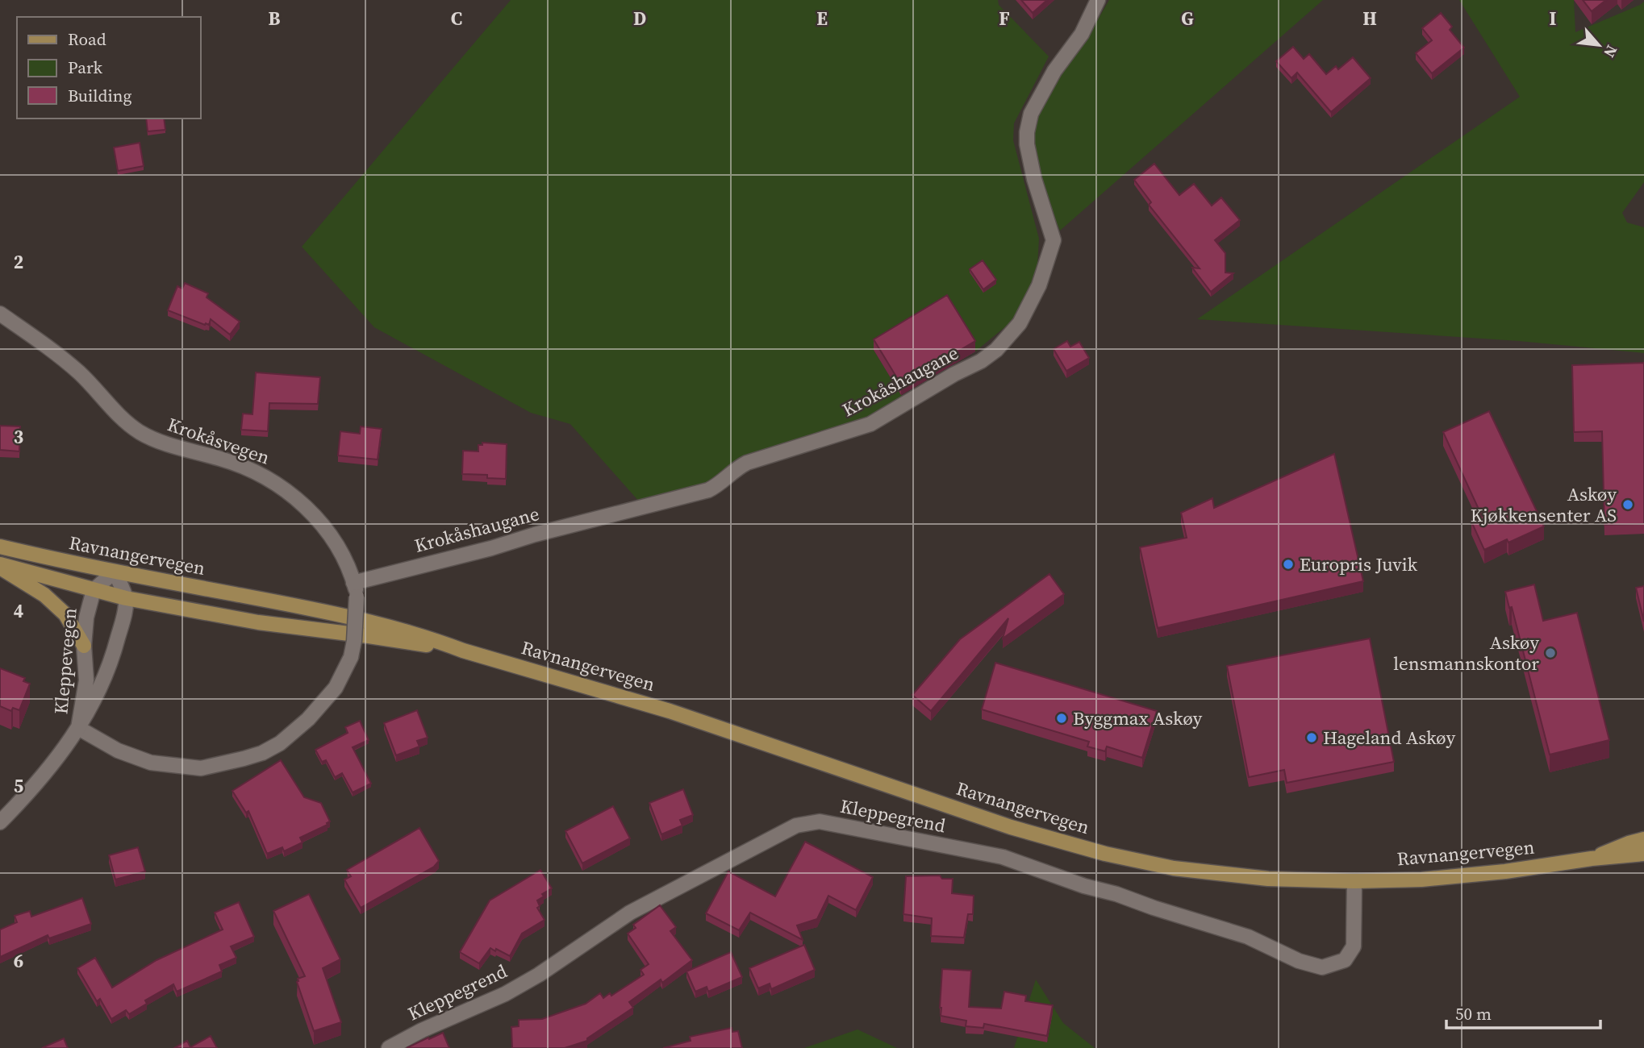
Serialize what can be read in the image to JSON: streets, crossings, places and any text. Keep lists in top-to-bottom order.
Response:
{
  "streets": {
    "main road": ["Ravnangervegen"],
    "street": [
      "Krokåshaugane",
      "Krokåsvegen",
      "Kleppevegen",
      "Kleppegrend"
    ]
  },
  "crossings": [
    ["Krokåshaugane", "Krokåsvegen"],
    ["Krokåsvegen", "Kleppevegen"],
    ["Ravnangervegen", "Kleppevegen"],
    ["Ravnangervegen", "Kleppegrend"]
  ],
  "places": [
    "Askøy Kjøkkensenter AS",
    "Europris Juvik",
    "Askøy lensmannskontor",
    "Byggmax Askøy",
    "Hageland Askøy"
  ],
  "legend": ["Road", "Park", "Building"],
  "scale_bar": "50 m",
  "north": "bottom right",
  "grid": {
    "columns": [
      "B",
      "C",
      "D",
      "E",
      "F",
      "G",
      "H",
      "I"
    ],
    "rows": [
      "2",
      "3",
      "4",
      "5",
      "6"
    ]
  }
}
